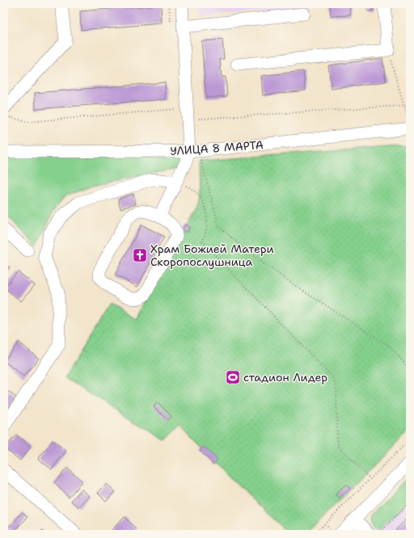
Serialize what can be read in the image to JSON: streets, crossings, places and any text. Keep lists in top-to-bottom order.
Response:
{
  "streets": {
    "street": ["УЛИЦА 8 МАРТА"]
  },
  "places": {
    "church": ["Храм Божией Матери Скоропослушница"],
    "sports": ["стадион Лидер"]
  }
}
